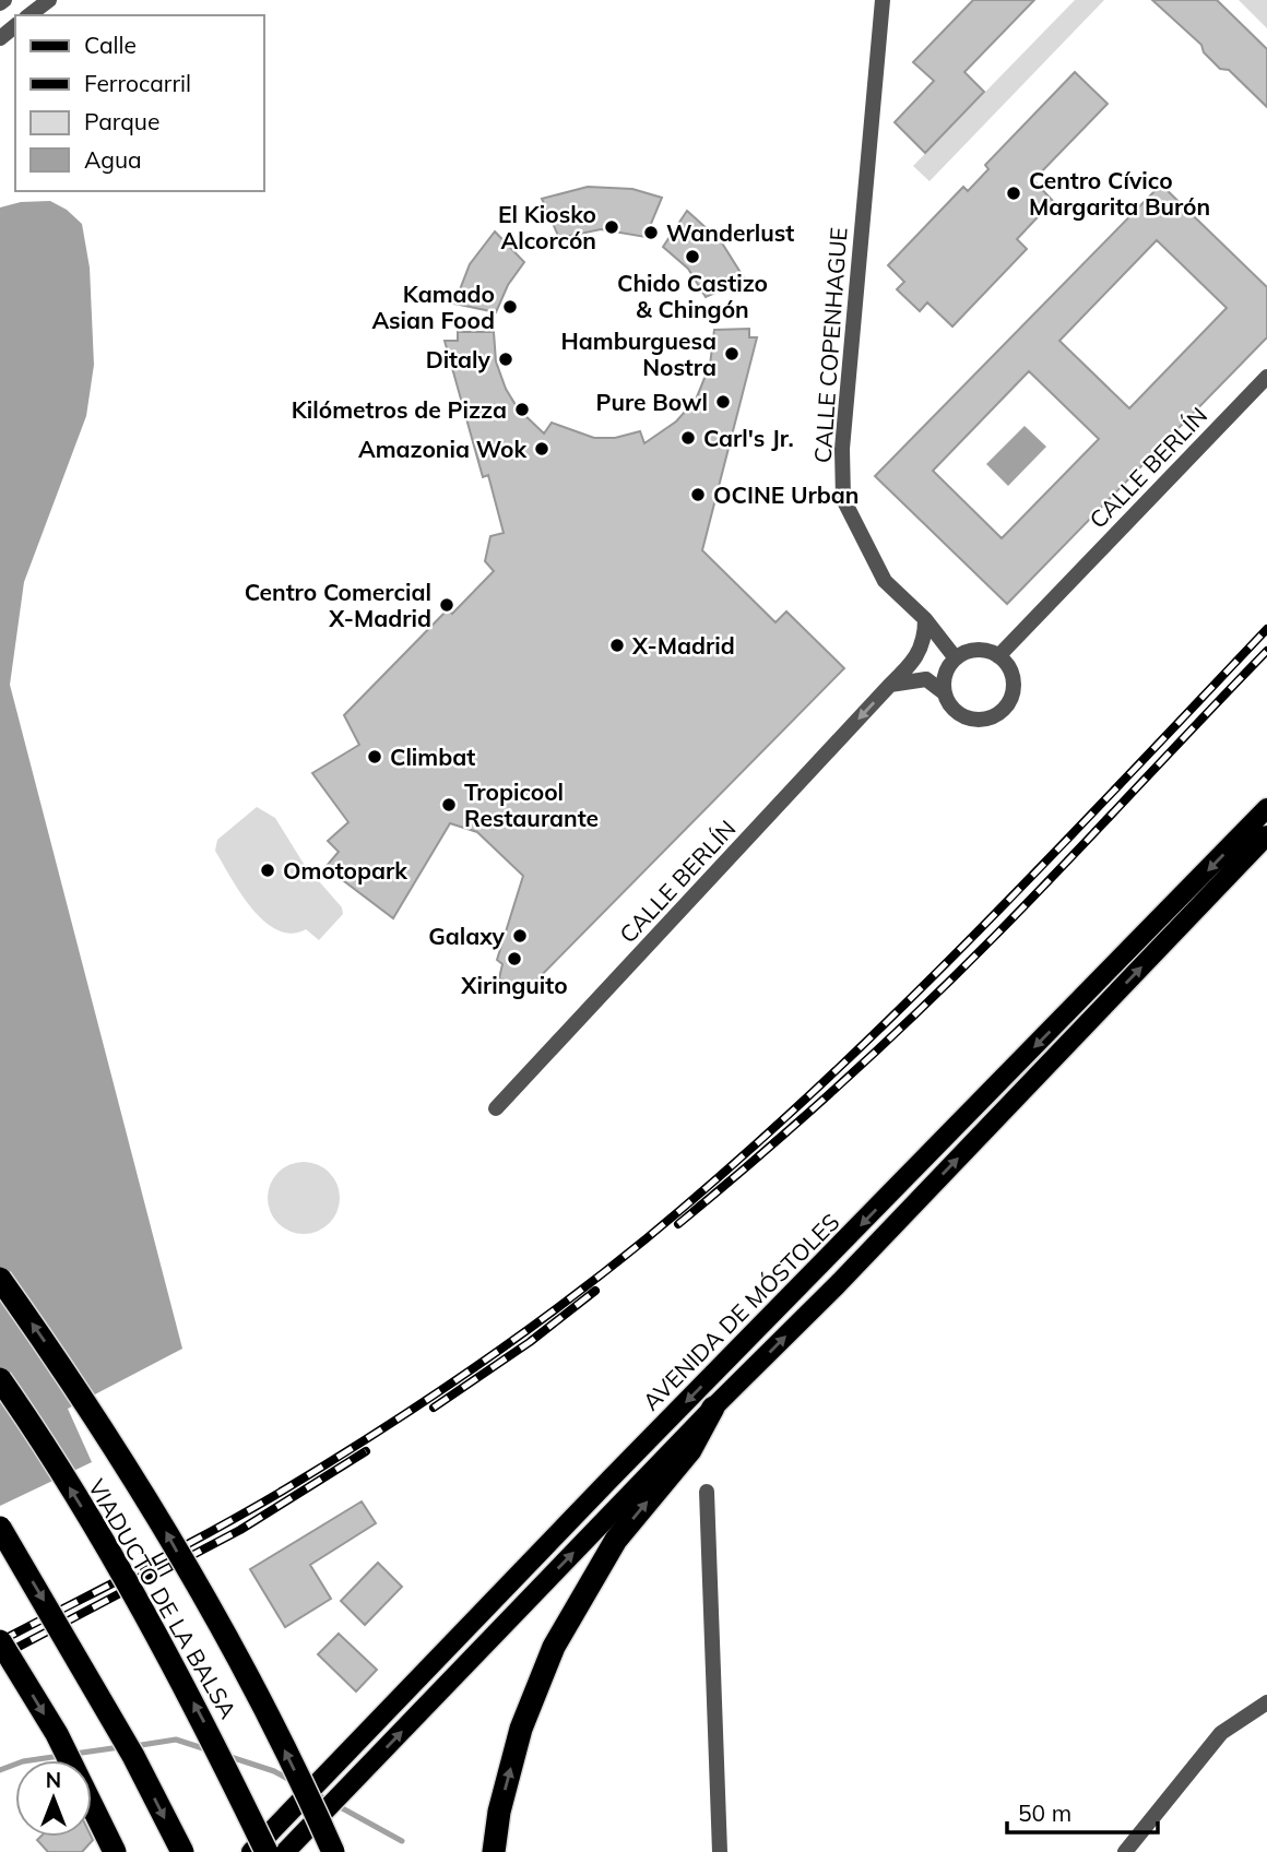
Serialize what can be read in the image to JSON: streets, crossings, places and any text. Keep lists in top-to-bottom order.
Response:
{
  "streets": {
    "highway": ["VIADUCTO DE LA BALSA"],
    "main road": ["AVENIDA DE MÓSTOLES"],
    "street": ["CALLE COPENHAGUE", "CALLE BERLÍN"]
  },
  "crossings": [
    ["CALLE COPENHAGUE", "CALLE BERLÍN"]
  ],
  "one_way": ["CALLE BERLÍN"],
  "places": [
    "Centro Cívico Margarita Burón",
    "El Kiosko Alcorcón",
    "Wanderlust",
    "Chido Castizo & Chingón",
    "Kamado Asian Food",
    "Hamburguesa Nostra",
    "Ditaly",
    "Pure Bowl",
    "Kilómetros de Pizza",
    "Carl's Jr.",
    "Amazonia Wok",
    "OCINE Urban",
    "Centro Comercial X-Madrid",
    "X-Madrid",
    "Climbat",
    "Tropicool Restaurante",
    "Omotopark",
    "Galaxy",
    "Xiringuito"
  ],
  "legend": [
    "Calle",
    "Ferrocarril",
    "Parque",
    "Agua"
  ],
  "scale_bar": "50 m",
  "north": "top"
}
